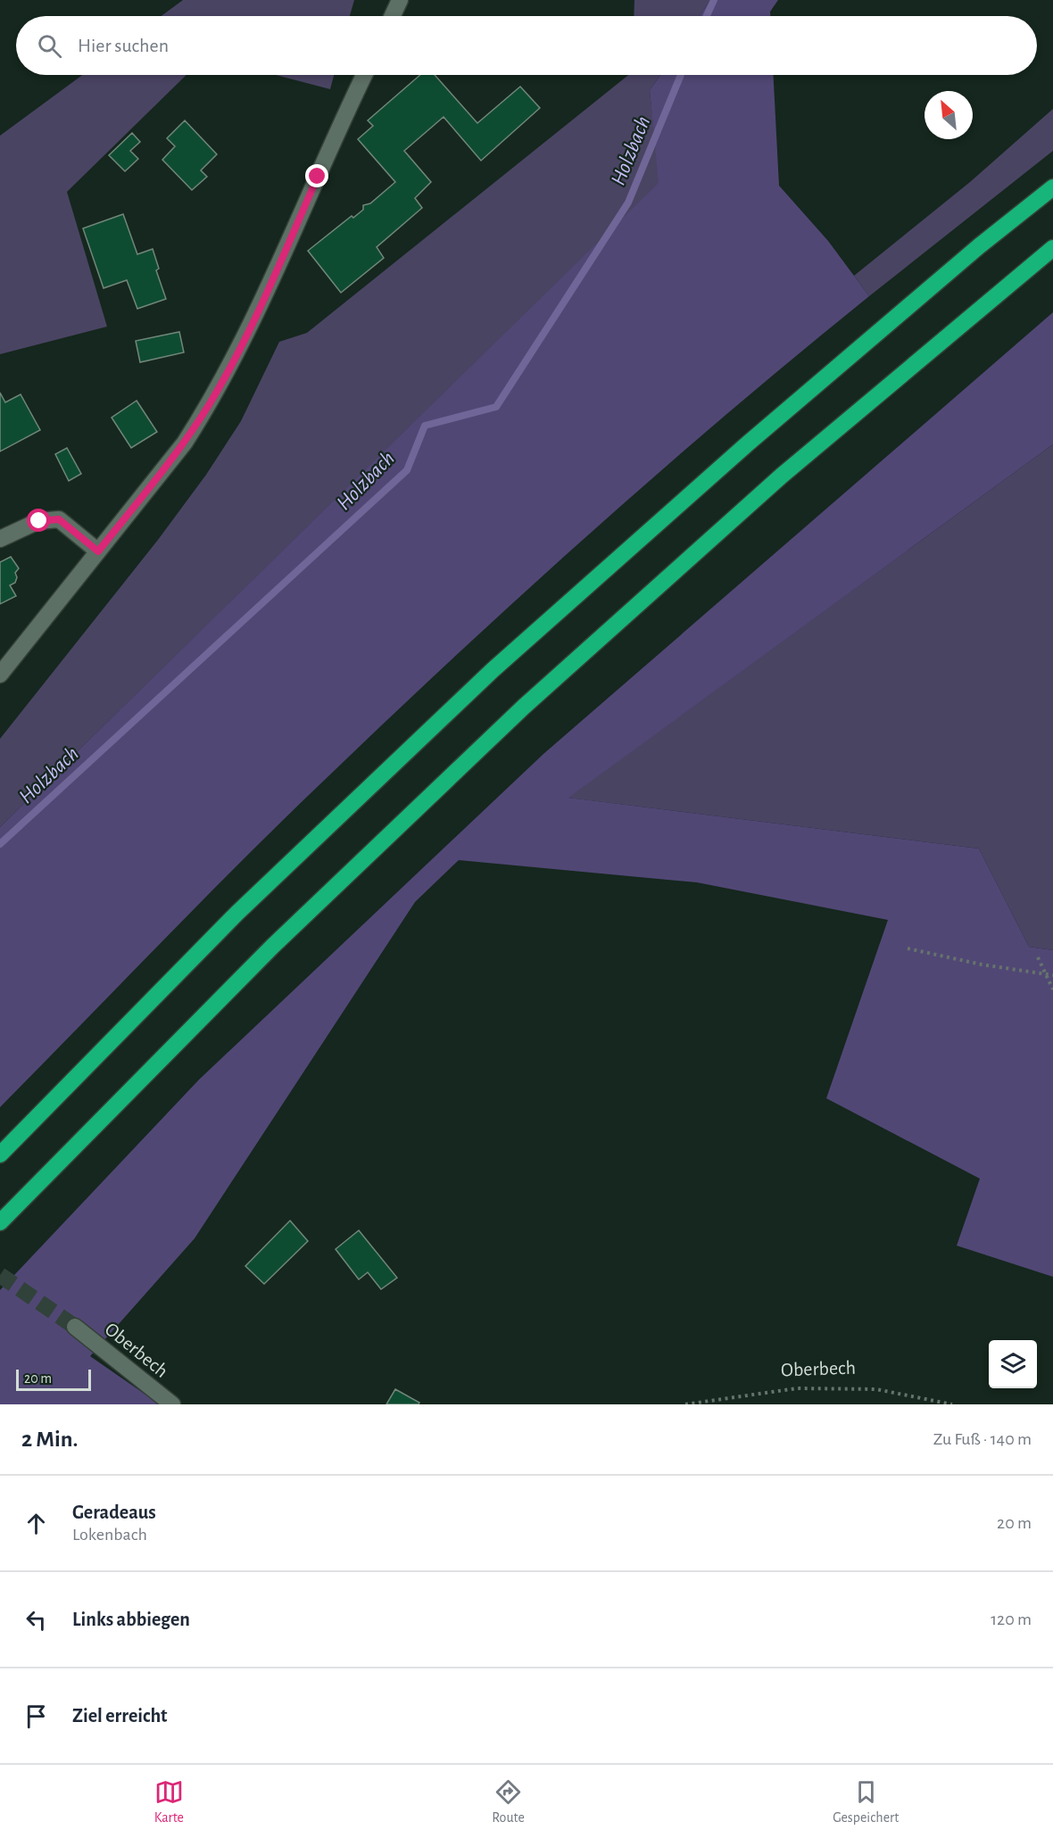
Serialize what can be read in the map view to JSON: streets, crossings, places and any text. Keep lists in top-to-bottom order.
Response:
{
  "streets": {
    "street": ["Oberbech"]
  },
  "water": ["Holzbach"],
  "scale_bar": "20 m",
  "north": "top left",
  "page": {
    "search": "Hier suchen",
    "scale": "20 m",
    "heading": ["2 Min.", "Zu Fuß · 140 m"],
    "list": [
      ["Geradeaus", "Lokenbach", "20 m"],
      ["Links abbiegen", "120 m"],
      "Ziel erreicht"
    ],
    "nav": ["Karte", "Route", "Gespeichert"]
  }
}
